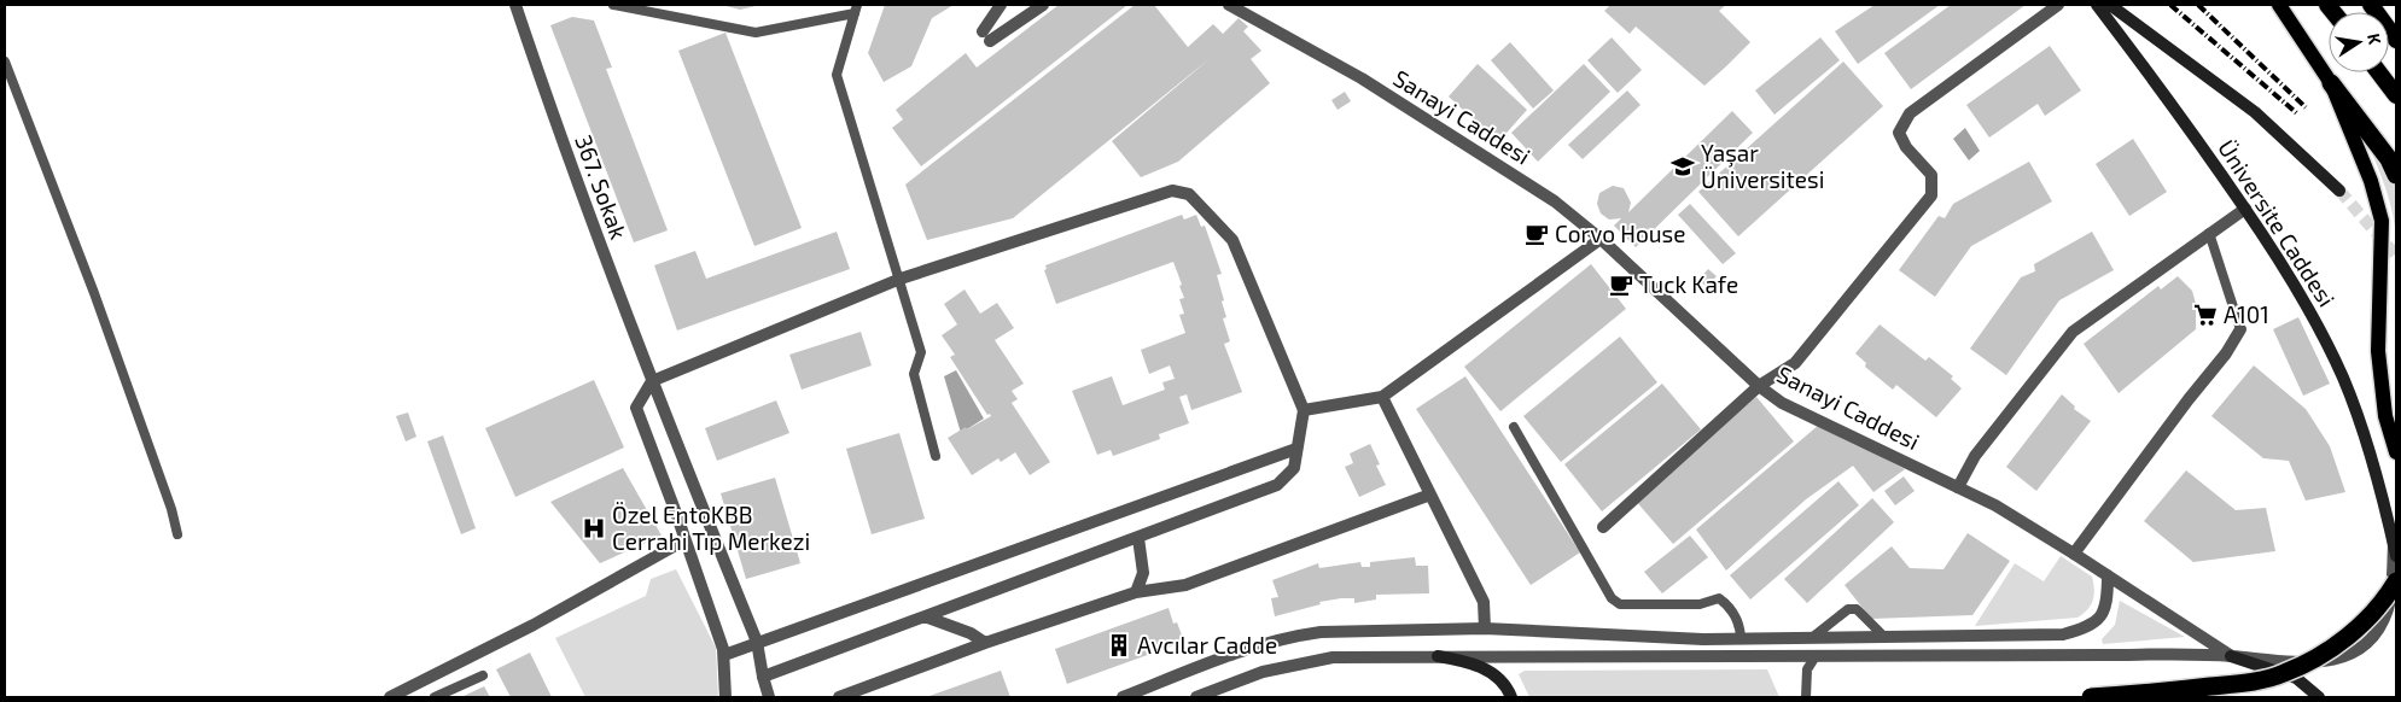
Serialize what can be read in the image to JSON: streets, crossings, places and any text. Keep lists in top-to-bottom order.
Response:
{
  "streets": {
    "main road": ["Üniversite Caddesi"],
    "street": ["Sanayi Caddesi", "367. Sokak"]
  },
  "places": {
    "school or university": ["Yaşar Üniversitesi"],
    "cafe": ["Corvo House", "Tuck Kafe"],
    "supermarket": ["A101"],
    "hospital": ["Özel EntoKBB Cerrahi Tıp Merkezi"],
    "building": ["Avcılar Cadde"]
  },
  "north": "right"
}
